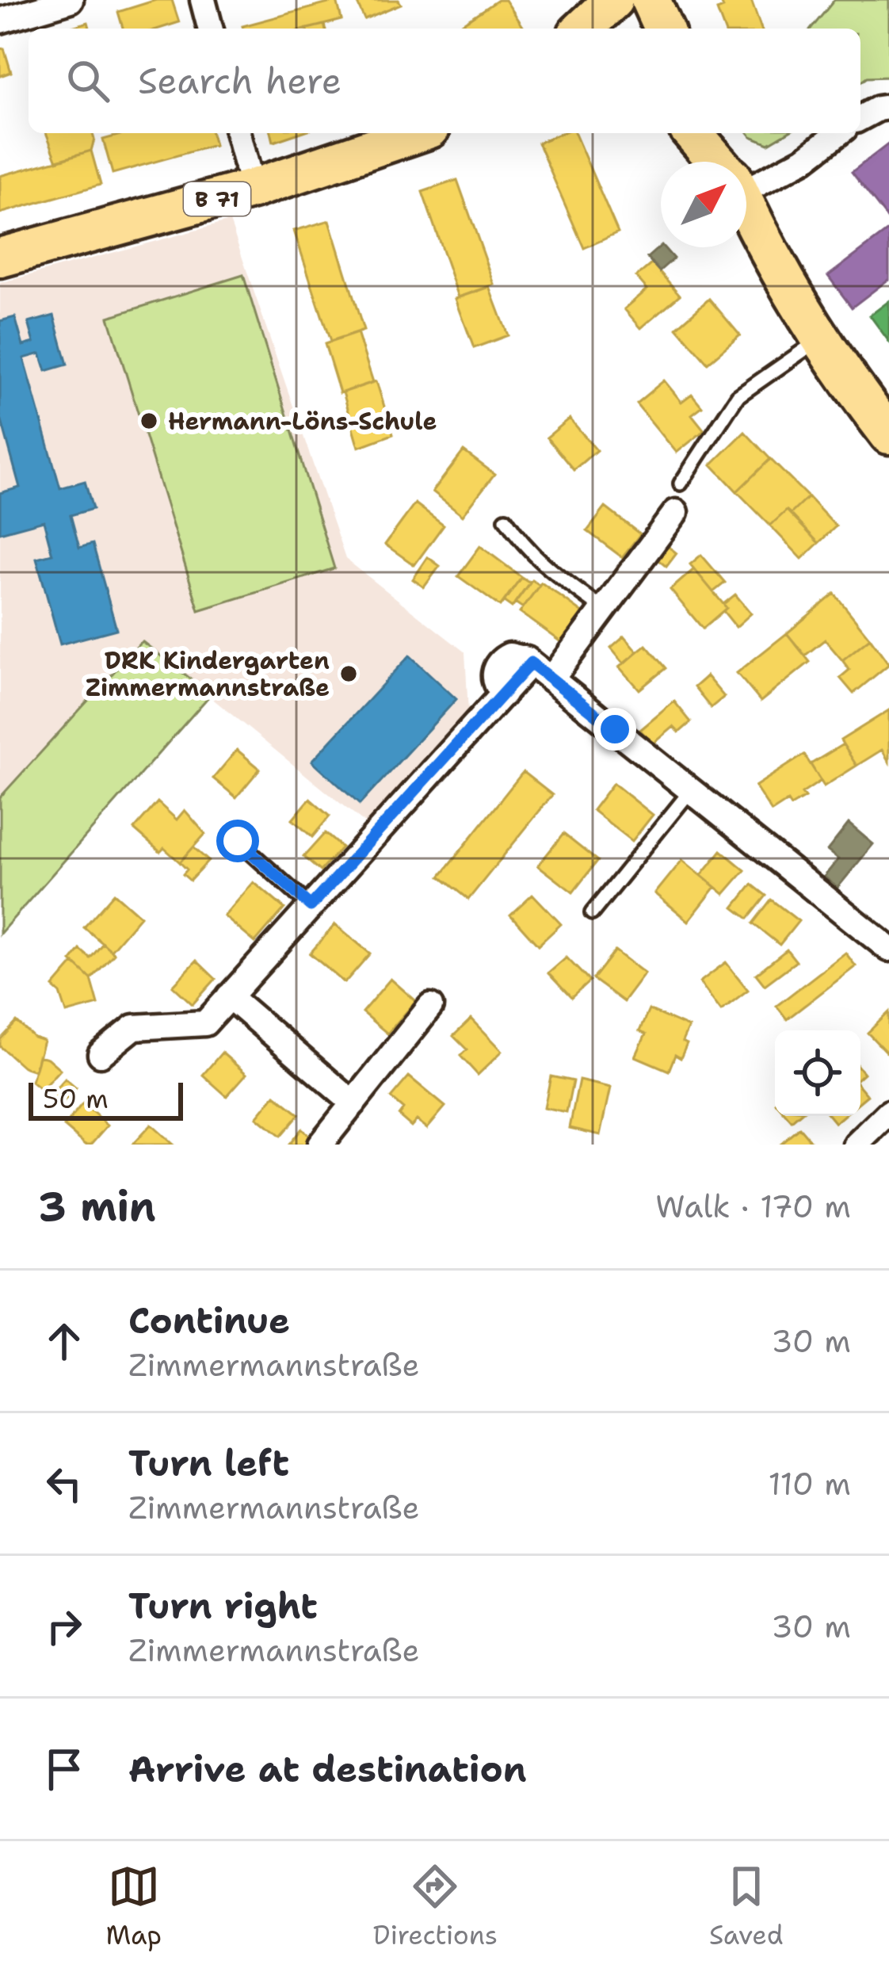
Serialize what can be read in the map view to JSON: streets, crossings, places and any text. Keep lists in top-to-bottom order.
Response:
{
  "streets": {
    "main road": ["B 71"]
  },
  "places": ["Hermann-Löns-Schule", "DRK Kindergarten Zimmermannstraße"],
  "scale_bar": "50 m",
  "north": "top right",
  "page": {
    "search": "Search here",
    "scale": "50 m",
    "heading": ["3 min", "Walk · 170 m"],
    "list": [
      ["Continue", "Zimmermannstraße", "30 m"],
      ["Turn left", "Zimmermannstraße", "110 m"],
      ["Turn right", "Zimmermannstraße", "30 m"],
      "Arrive at destination"
    ],
    "nav": ["Map", "Directions", "Saved"]
  }
}
